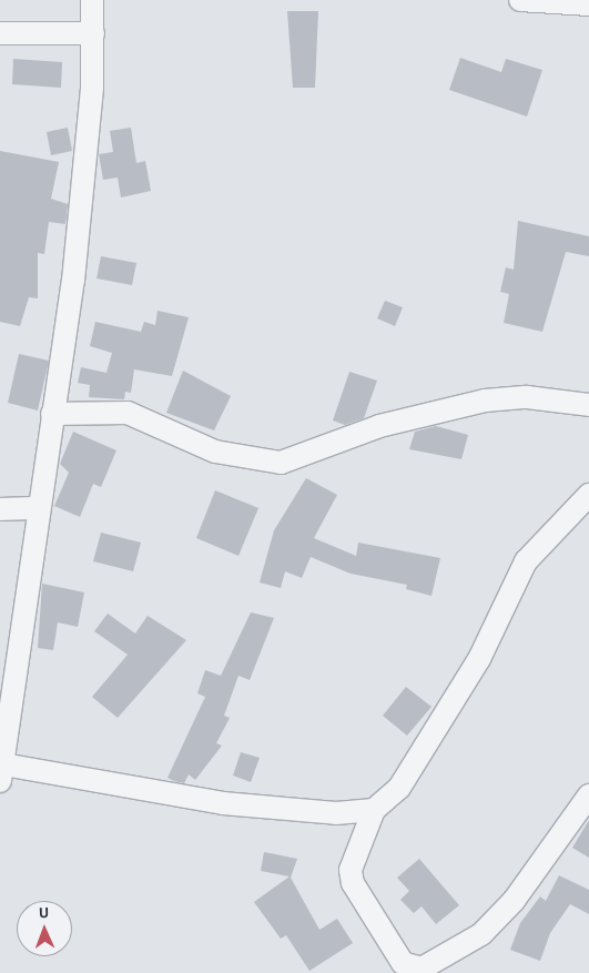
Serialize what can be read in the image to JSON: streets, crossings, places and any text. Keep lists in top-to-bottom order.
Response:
{
  "north": "top"
}
